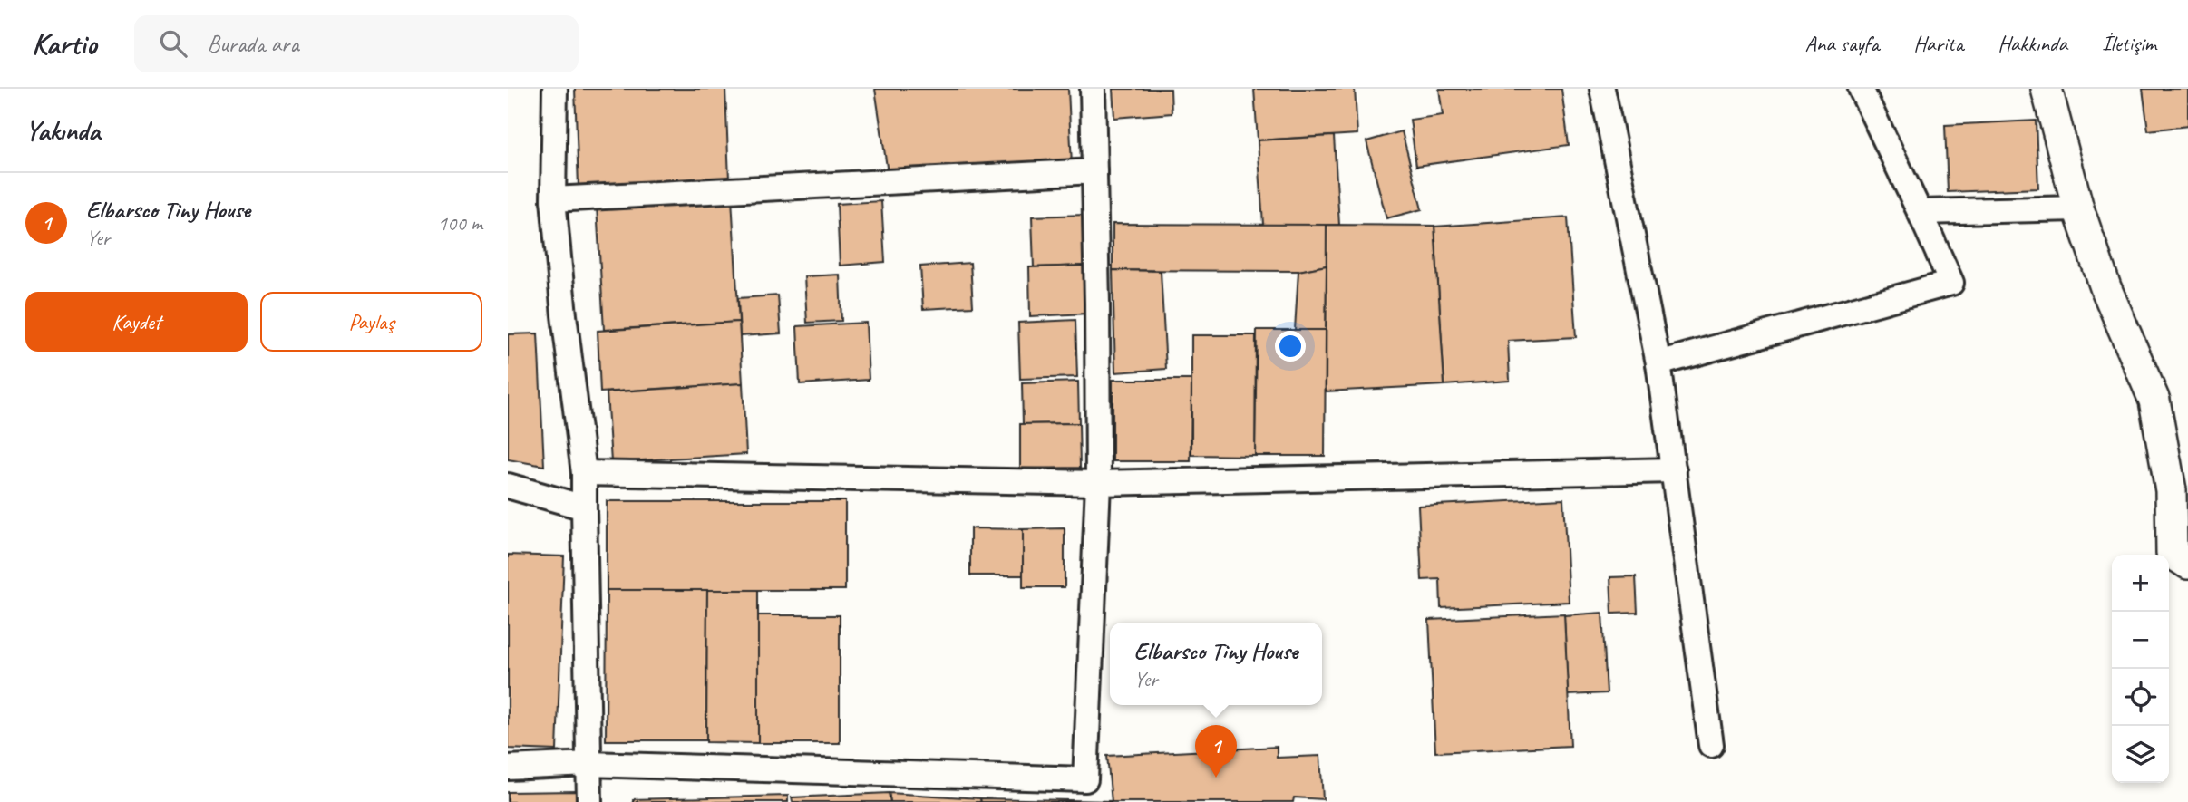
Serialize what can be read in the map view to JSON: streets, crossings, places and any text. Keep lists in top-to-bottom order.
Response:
{
  "page": {
    "header": "Kartio",
    "search": "Burada ara",
    "nav": [
      "Ana sayfa",
      "Harita",
      "Hakkında",
      "İletişim"
    ],
    "heading": "Yakında",
    "list": [
      {
        "mark": "1",
        "name": "Elbarsco Tiny House",
        "note": "Yer",
        "value": "100 m"
      }
    ],
    "buttons": ["Kaydet", "Paylaş"],
    "map_buttons": ["+", "−"],
    "popup": ["Elbarsco Tiny House", "Yer"],
    "pins": "1"
  }
}
